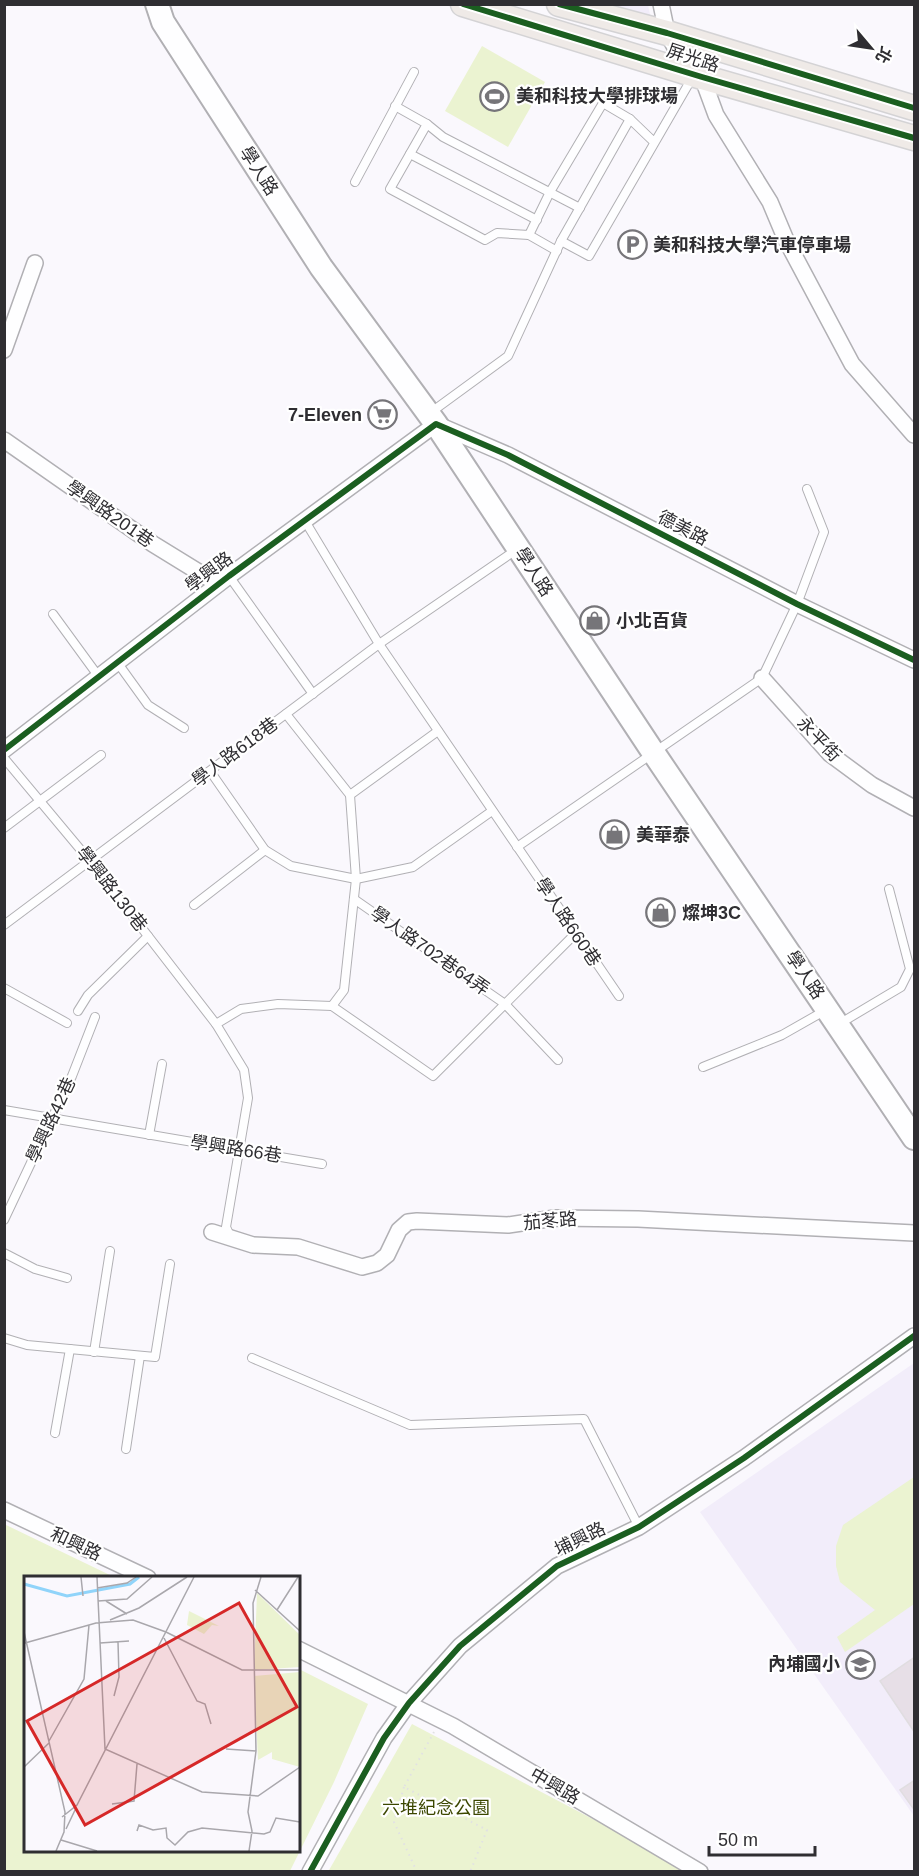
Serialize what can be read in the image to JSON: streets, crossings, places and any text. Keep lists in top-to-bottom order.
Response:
{
  "streets": {
    "main road": ["屏光路", "學人路"],
    "street": [
      "學興路201巷",
      "德美路",
      "學興路",
      "永平街",
      "茄苳路",
      "埔興路",
      "和興路",
      "中興路"
    ],
    "lane": [
      "學人路618巷",
      "學興路130巷",
      "學人路660巷",
      "學人路702巷64弄",
      "學興路42巷",
      "學興路66巷"
    ]
  },
  "crossings": [
    ["學人路", "德美路"],
    ["學人路", "學興路"],
    ["學人路", "學人路618巷"],
    ["學興路201巷", "學興路"],
    ["德美路", "學興路"],
    ["學人路618巷", "學興路130巷"],
    ["學人路618巷", "學人路660巷"],
    ["學興路130巷", "學興路66巷"],
    ["學興路130巷", "茄苳路"],
    ["學興路42巷", "學興路66巷"],
    ["埔興路", "中興路"]
  ],
  "parks": ["六堆紀念公園"],
  "places": {
    "sports": ["美和科技大學排球場"],
    "parking": ["美和科技大學汽車停車場"],
    "supermarket": ["7-Eleven"],
    "shop": ["小北百貨", "美華泰", "燦坤3C"],
    "school or university": ["內埔國小"]
  },
  "scale_bar": "50 m",
  "north": "bottom right"
}
